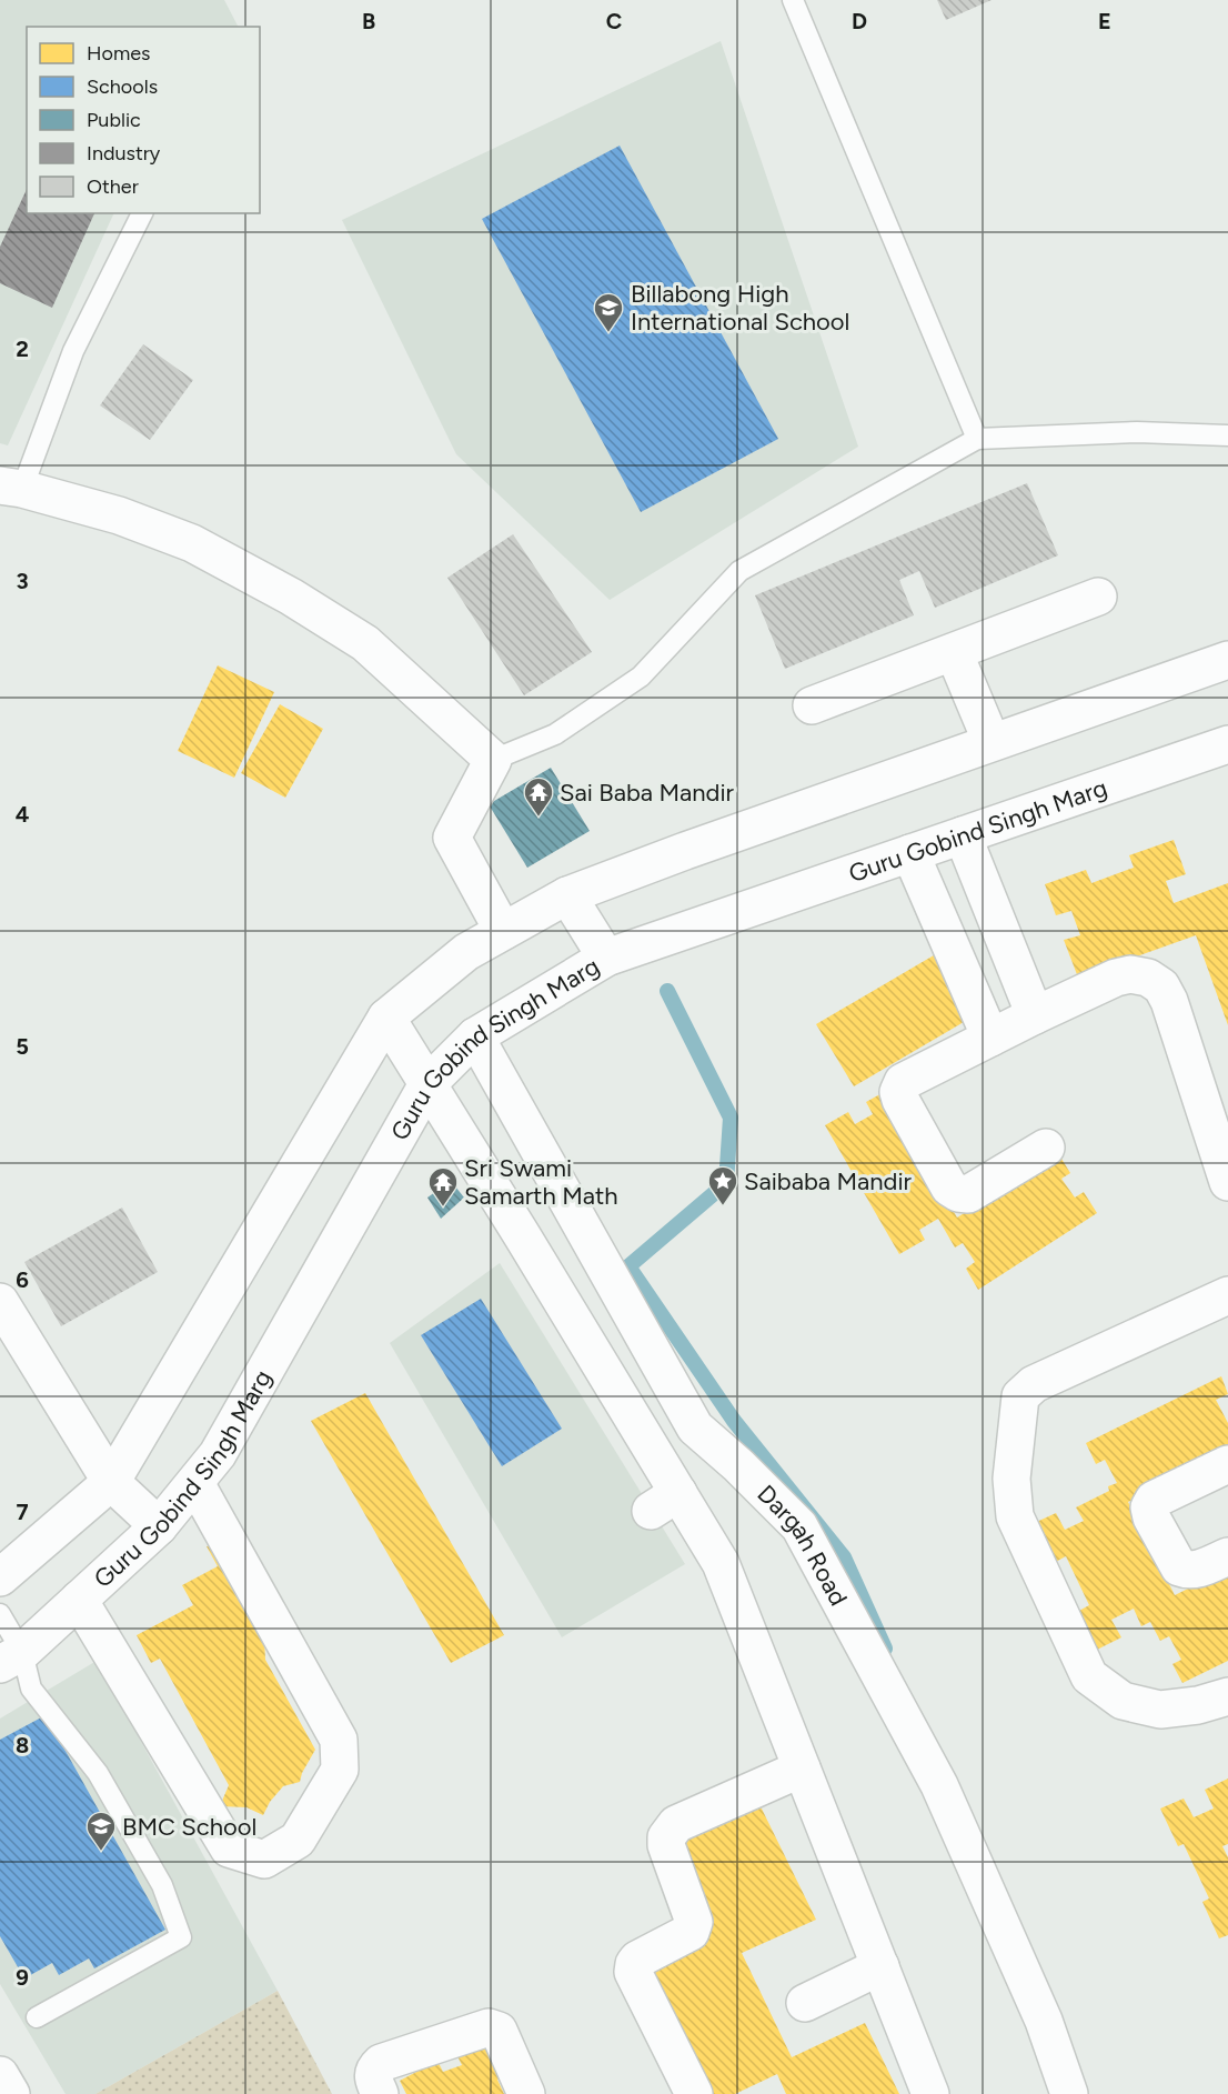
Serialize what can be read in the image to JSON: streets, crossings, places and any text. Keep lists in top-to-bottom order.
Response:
{
  "streets": {
    "street": ["Guru Gobind Singh Marg", "Dargah Road"]
  },
  "crossings": [
    ["Guru Gobind Singh Marg", "Dargah Road"]
  ],
  "places": {
    "school or university": ["Billabong High International School", "BMC School"],
    "temple": ["Sai Baba Mandir", "Sri Swami Samarth Math"],
    "place": ["Saibaba Mandir"]
  },
  "legend": [
    "Homes",
    "Schools",
    "Public",
    "Industry",
    "Other"
  ],
  "grid": {
    "columns": [
      "B",
      "C",
      "D",
      "E"
    ],
    "rows": [
      "2",
      "3",
      "4",
      "5",
      "6",
      "7",
      "8",
      "9"
    ]
  }
}
